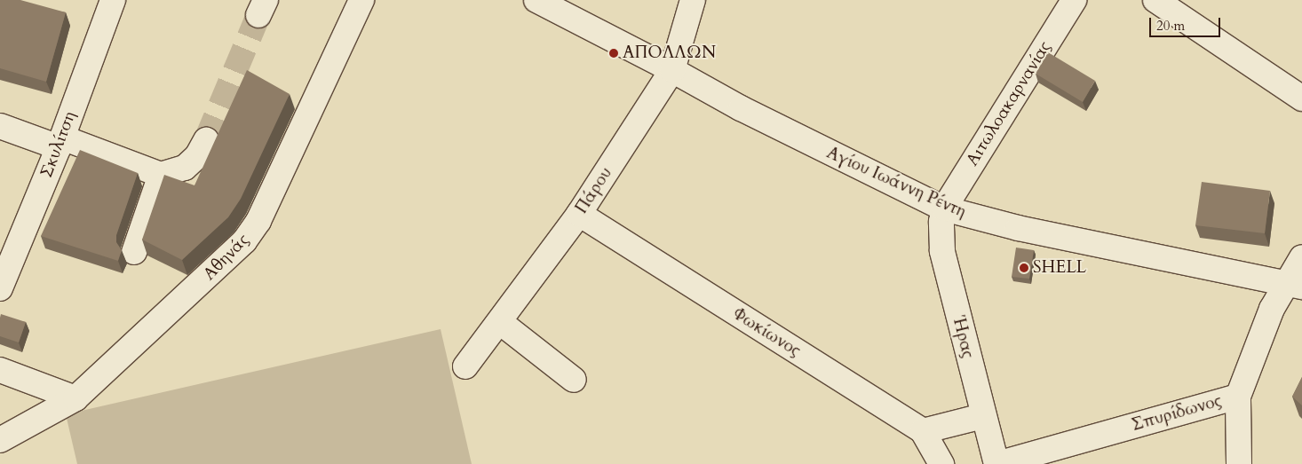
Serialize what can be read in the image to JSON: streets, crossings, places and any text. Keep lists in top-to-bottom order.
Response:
{
  "streets": {
    "street": [
      "Αιτωλοακαρνανίας",
      "Σκυλίτση",
      "Αγίου Ιωάννη Ρέντη",
      "Πάρου",
      "Αθηνάς",
      "Φωκίωνος",
      "Ήρας",
      "Σπυρίδωνος"
    ]
  },
  "crossings": [
    ["Αιτωλοακαρνανίας", "Αγίου Ιωάννη Ρέντη"],
    ["Αιτωλοακαρνανίας", "Ήρας"],
    ["Αγίου Ιωάννη Ρέντη", "Πάρου"],
    ["Αγίου Ιωάννη Ρέντη", "Ήρας"],
    ["Αγίου Ιωάννη Ρέντη", "Σπυρίδωνος"],
    ["Πάρου", "Φωκίωνος"],
    ["Ήρας", "Σπυρίδωνος"]
  ],
  "places": ["ΑΠΟΛΛΩΝ", "SHELL"],
  "scale_bar": "20 m"
}
